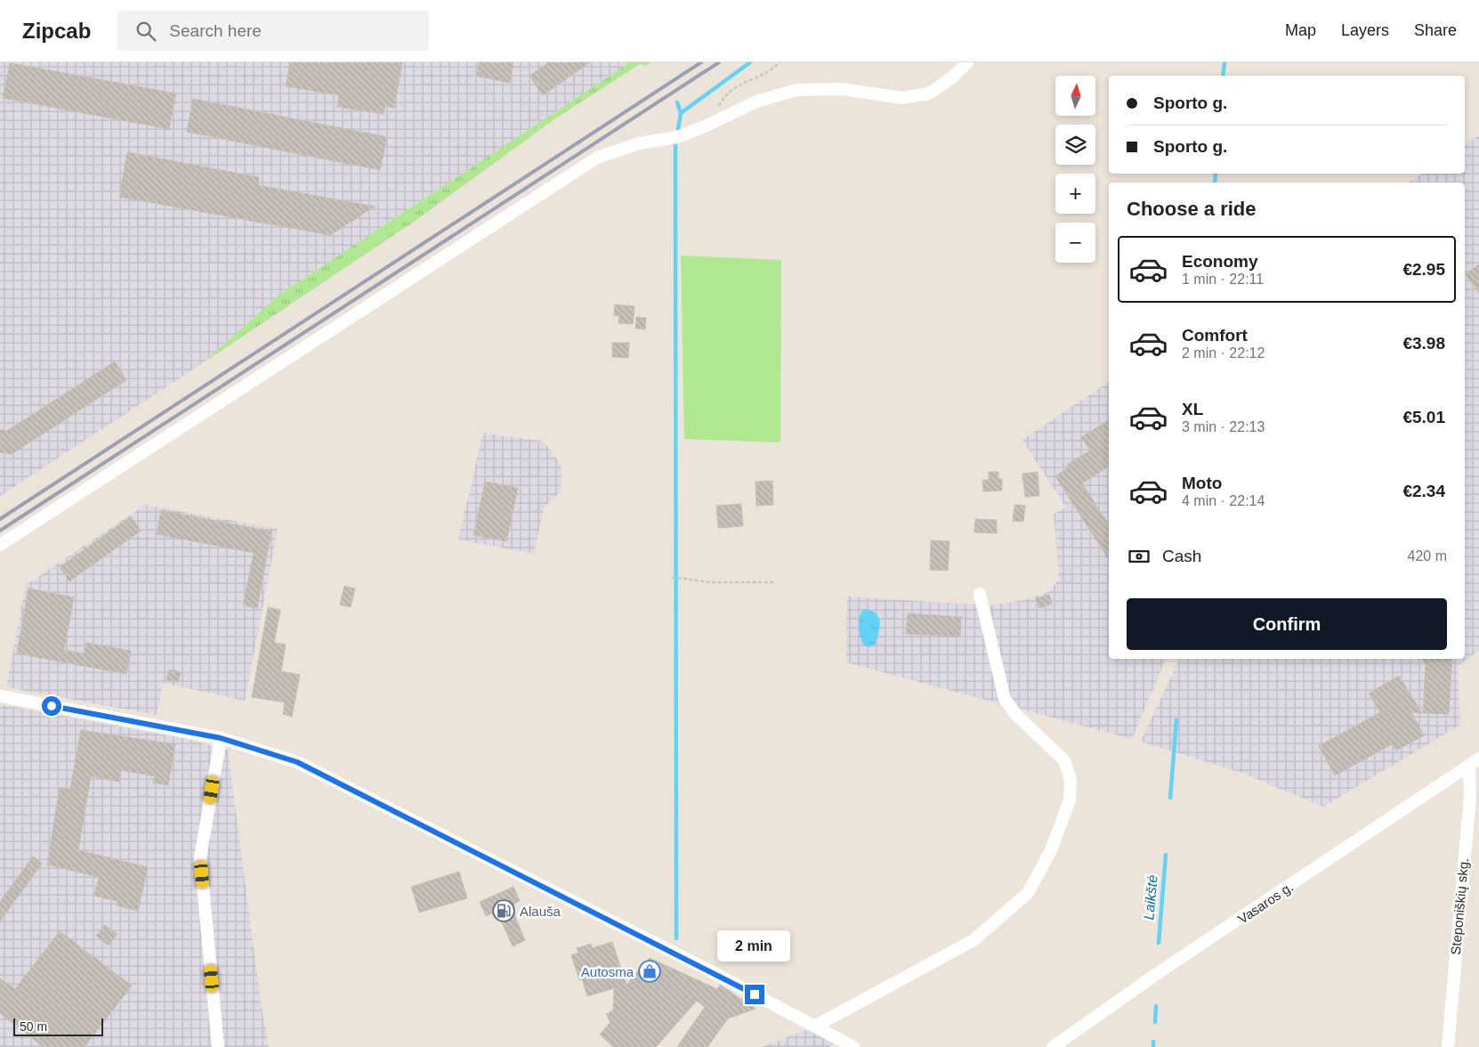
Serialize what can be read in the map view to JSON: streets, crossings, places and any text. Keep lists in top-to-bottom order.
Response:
{
  "streets": {
    "street": ["Vasaros g.", "Steponiškių skg."]
  },
  "crossings": [
    ["Vasaros g.", "Steponiškių skg."]
  ],
  "water": ["Laikštė"],
  "places": {
    "fuel station": ["Alauša"],
    "shop": ["Autosma"]
  },
  "scale_bar": "50 m",
  "north": "top",
  "page": {
    "header": "Zipcab",
    "search": "Search here",
    "nav": ["Map", "Layers", "Share"],
    "map_buttons": ["+", "−"],
    "banner": ["Sporto g.", "Sporto g."],
    "heading": "Choose a ride",
    "list": [
      {
        "name": "Economy",
        "note": "1 min · 22:11",
        "value": "€2.95"
      },
      {
        "name": "Comfort",
        "note": "2 min · 22:12",
        "value": "€3.98"
      },
      {
        "name": "XL",
        "note": "3 min · 22:13",
        "value": "€5.01"
      },
      {
        "name": "Moto",
        "note": "4 min · 22:14",
        "value": "€2.34"
      }
    ],
    "pay": ["Cash", "420 m"],
    "buttons": "Confirm",
    "bubble": "2 min",
    "scale": "50 m"
  }
}
